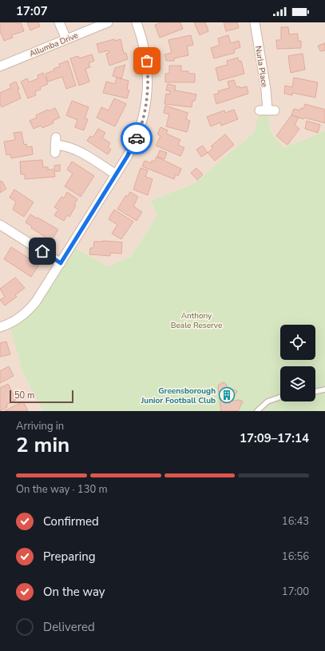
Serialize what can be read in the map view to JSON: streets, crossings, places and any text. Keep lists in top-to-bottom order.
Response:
{
  "streets": {
    "street": ["Allumba Drive", "Nurla Place"]
  },
  "parks": ["Anthony Beale Reserve"],
  "places": {
    "building": ["Greensborough Junior Football Club"]
  },
  "scale_bar": "50 m",
  "page": {
    "status": "17:07",
    "scale": "50 m",
    "heading": ["2 min", "Arriving in", "17:09–17:14"],
    "bar": "On the way · 130 m",
    "list": [
      ["Confirmed", "16:43"],
      ["Preparing", "16:56"],
      ["On the way", "17:00"],
      "Delivered"
    ]
  }
}
